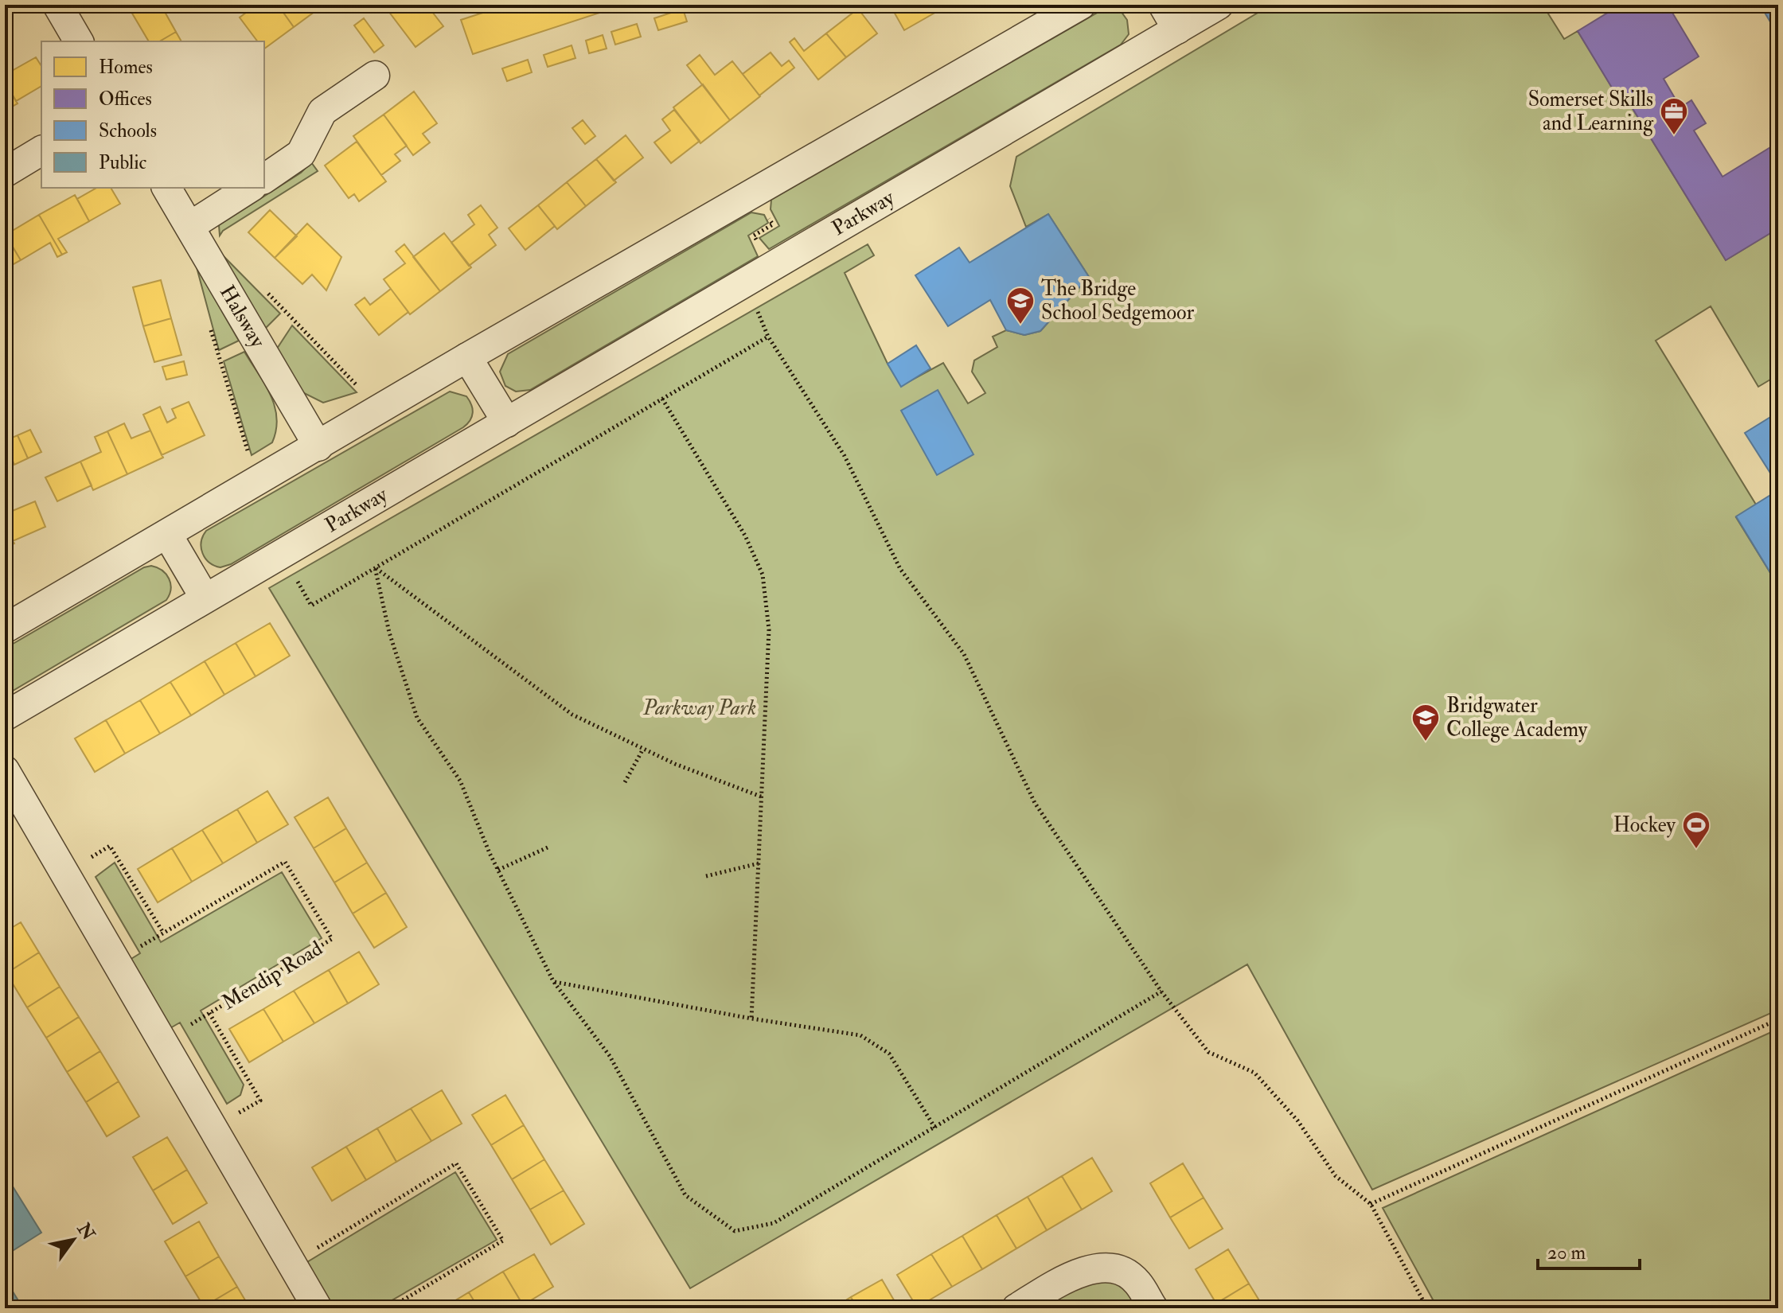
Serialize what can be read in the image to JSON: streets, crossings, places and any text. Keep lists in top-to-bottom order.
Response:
{
  "streets": {
    "street": ["Parkway", "Halsway"],
    "path": ["Mendip Road"]
  },
  "parks": ["Parkway Park"],
  "places": {
    "office": ["Somerset Skills and Learning"],
    "school or university": ["The Bridge School Sedgemoor", "Bridgwater College Academy"],
    "sports": ["Hockey"]
  },
  "legend": [
    "Homes",
    "Offices",
    "Schools",
    "Public"
  ],
  "scale_bar": "20 m",
  "north": "top right"
}
